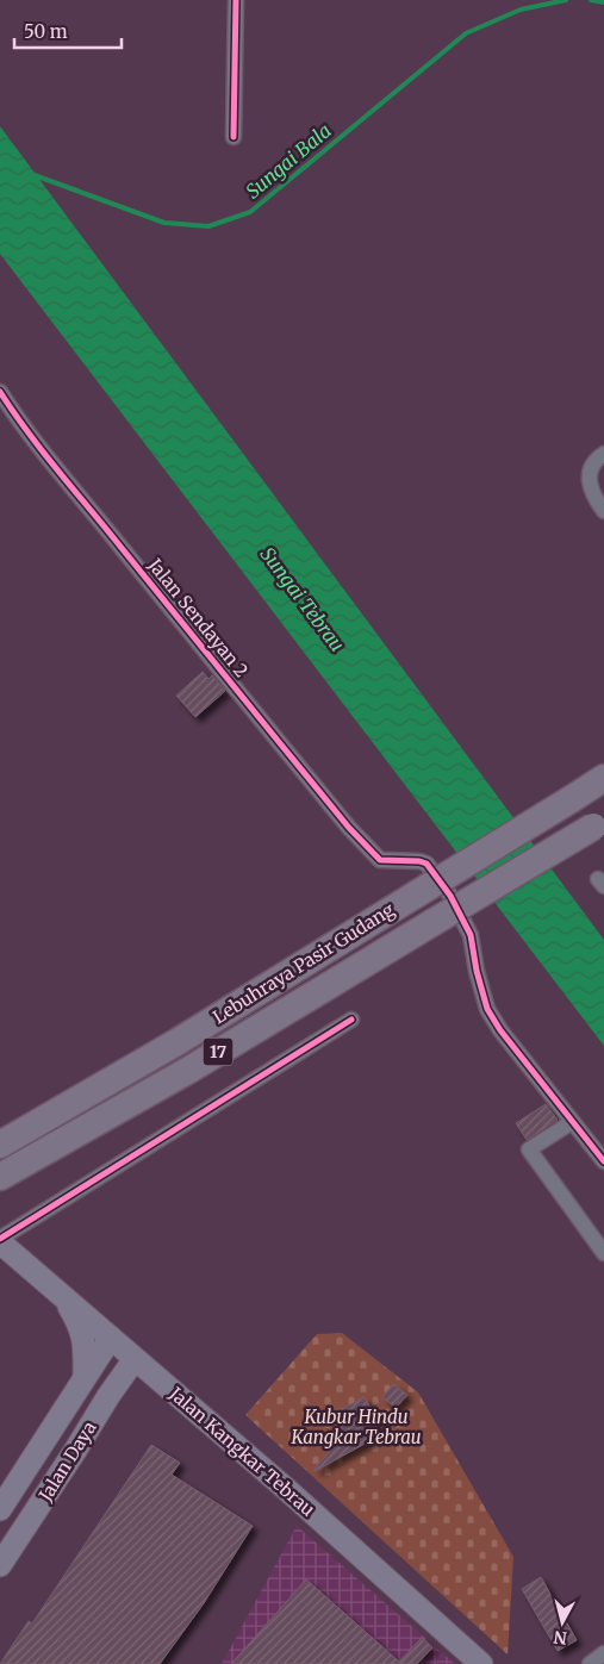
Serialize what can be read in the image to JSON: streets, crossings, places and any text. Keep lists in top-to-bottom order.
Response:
{
  "streets": {
    "highway": ["Lebuhraya Pasir Gudang", "17"],
    "main road": ["Jalan Kangkar Tebrau", "Jalan Daya"],
    "street": ["Jalan Sendayan 2"]
  },
  "crossings": [
    ["Jalan Kangkar Tebrau", "Jalan Daya"]
  ],
  "water": ["Sungai Bala", "Sungai Tebrau"],
  "parks": ["Kubur Hindu Kangkar Tebrau"],
  "scale_bar": "50 m",
  "north": "bottom"
}
